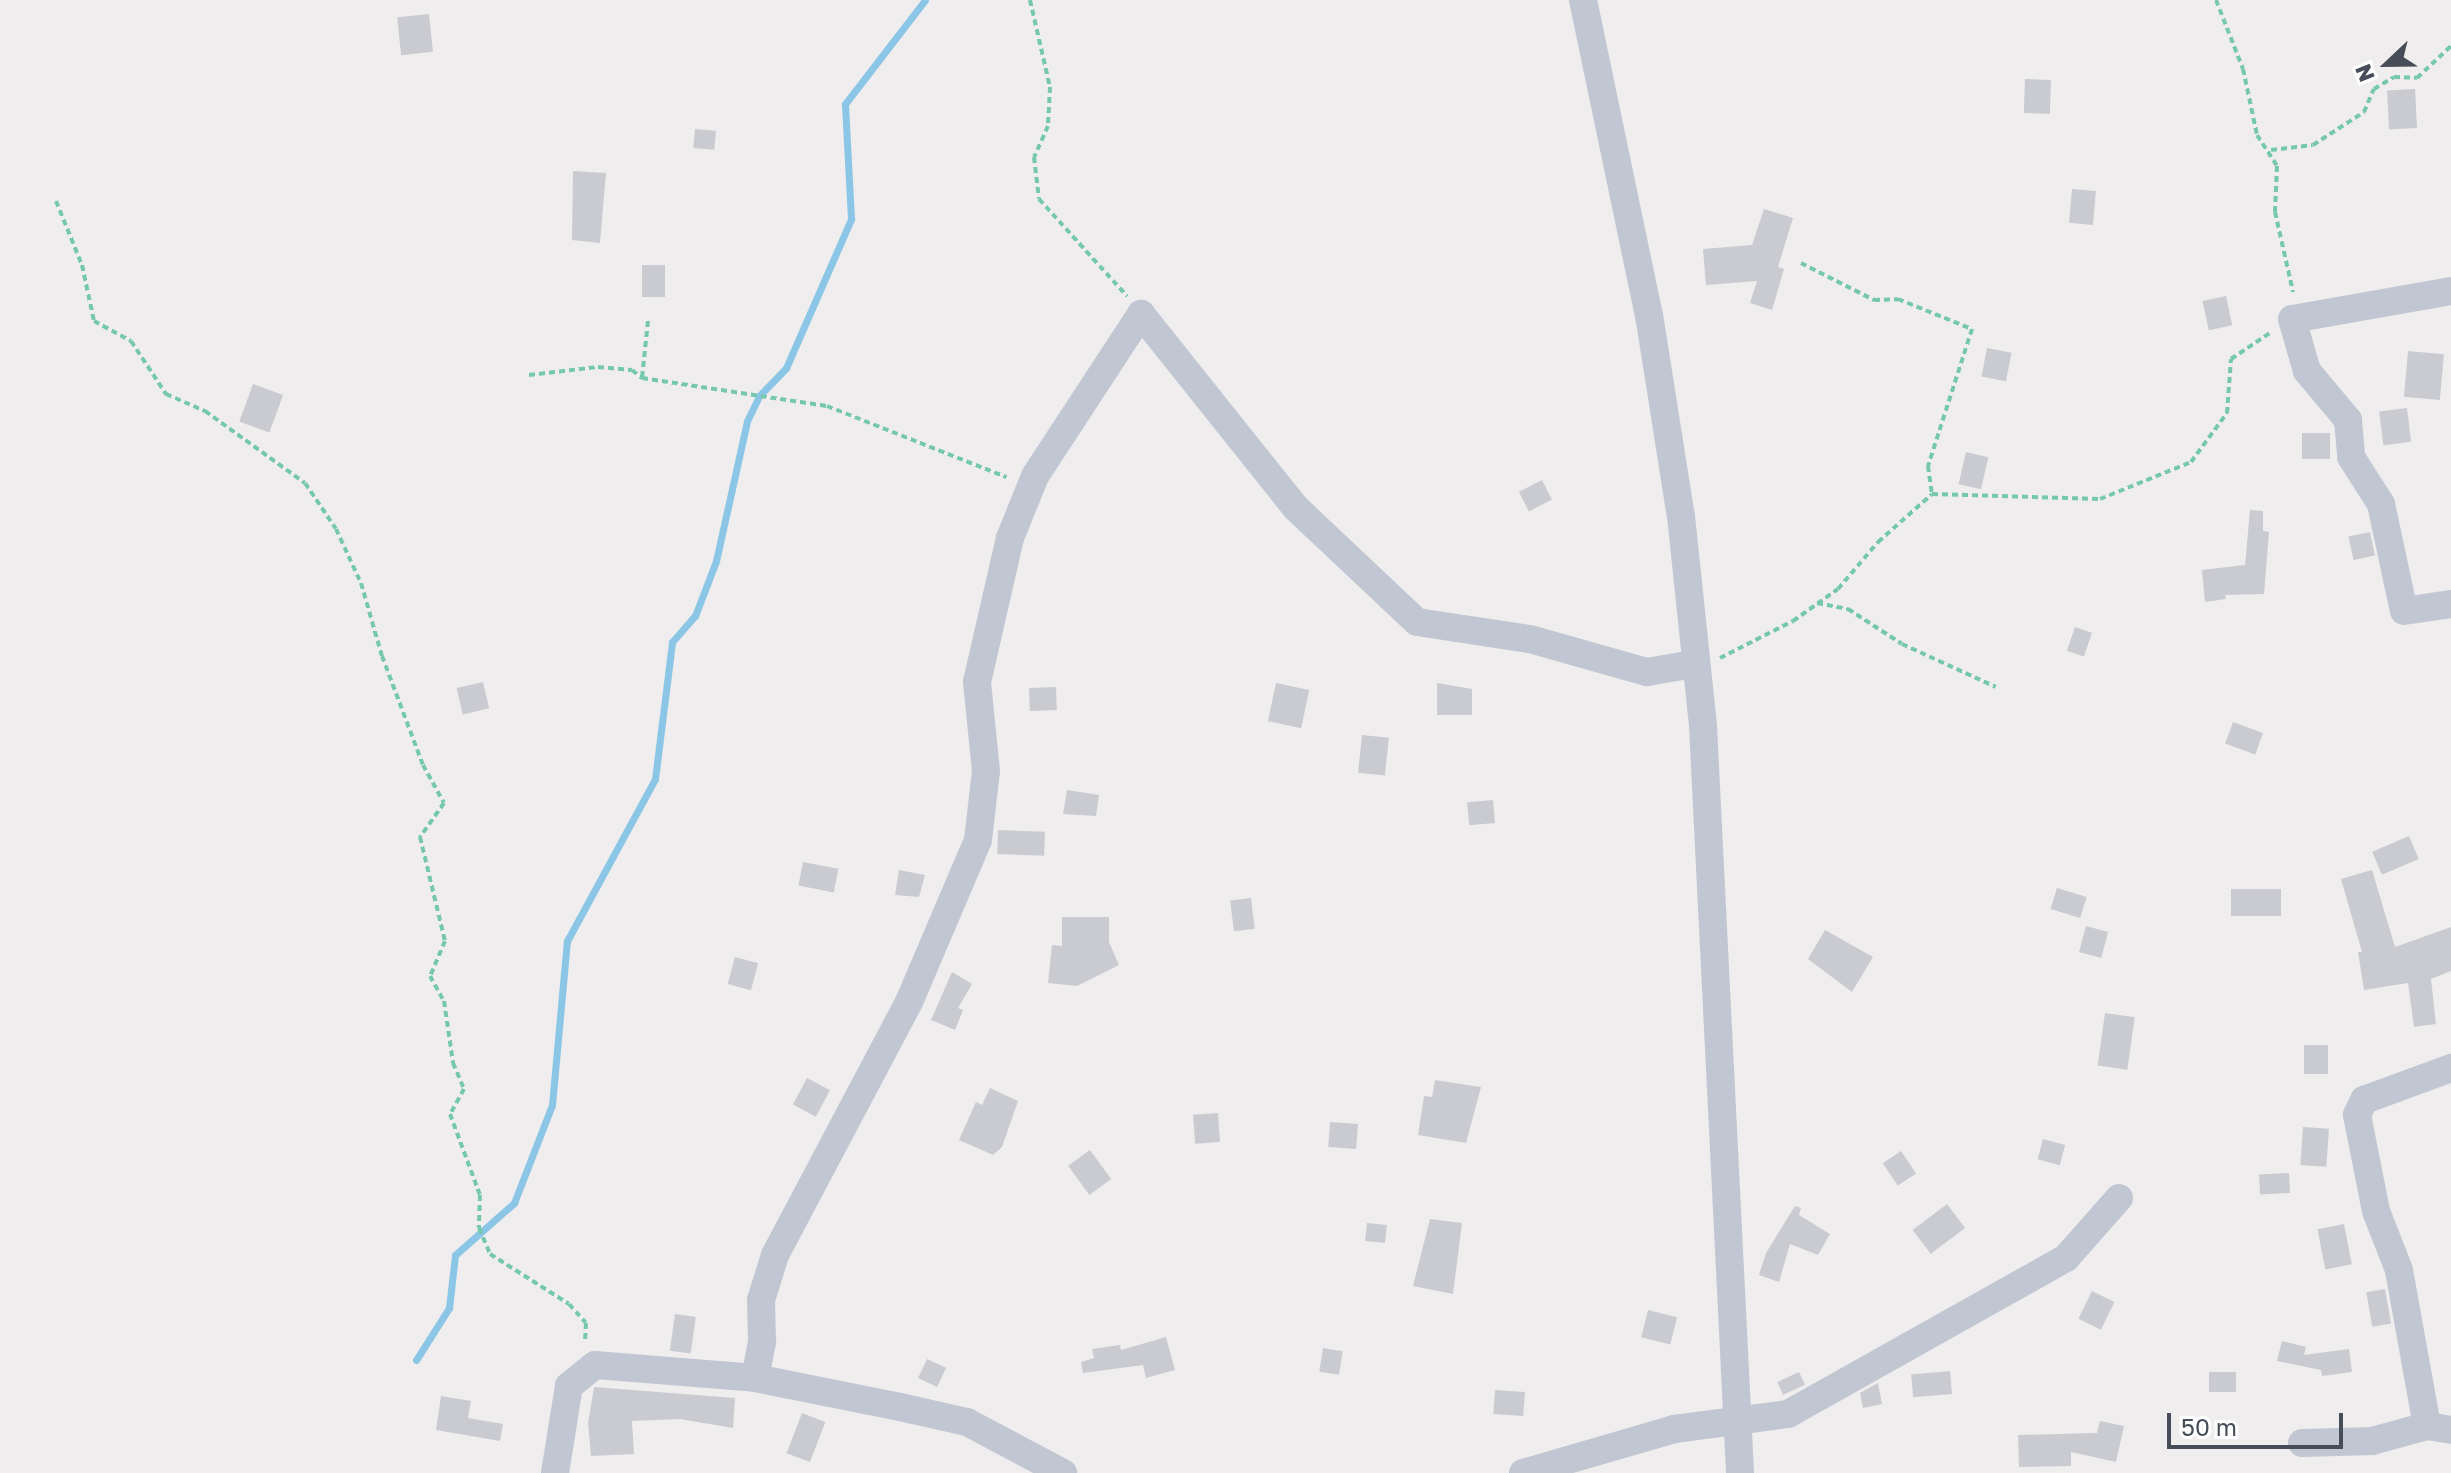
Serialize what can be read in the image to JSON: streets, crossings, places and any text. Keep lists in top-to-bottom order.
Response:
{
  "scale_bar": "50 m",
  "north": "left"
}
